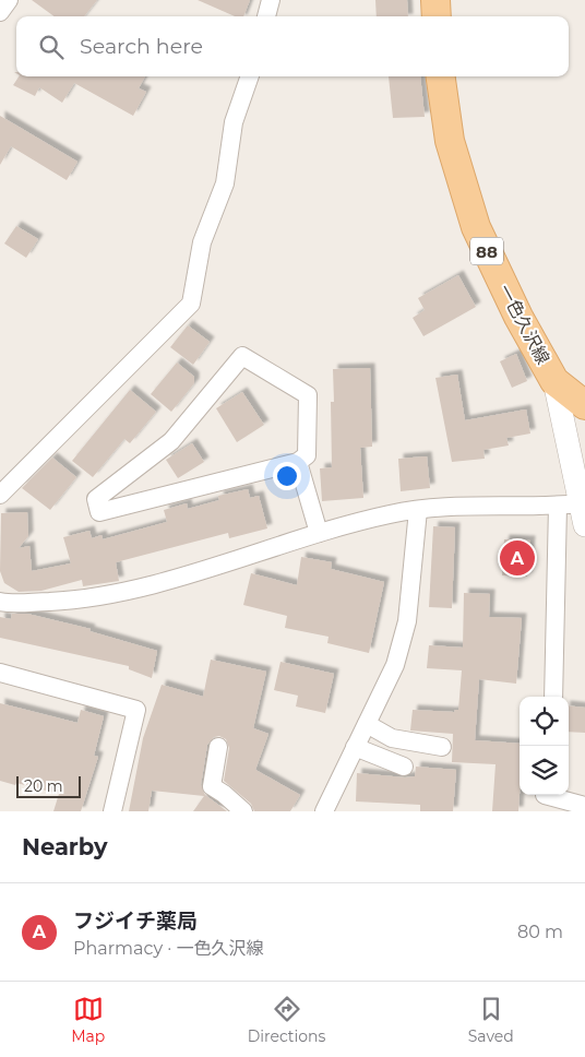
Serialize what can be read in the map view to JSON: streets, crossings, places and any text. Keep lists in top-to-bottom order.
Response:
{
  "streets": {
    "main road": ["88", "一色久沢線"]
  },
  "scale_bar": "20 m",
  "page": {
    "search": "Search here",
    "pins": "A",
    "scale": "20 m",
    "heading": "Nearby",
    "list": [
      {
        "mark": "A",
        "name": "フジイチ薬局",
        "note": "Pharmacy · 一色久沢線",
        "value": "80 m"
      }
    ],
    "nav": ["Map", "Directions", "Saved"]
  }
}
